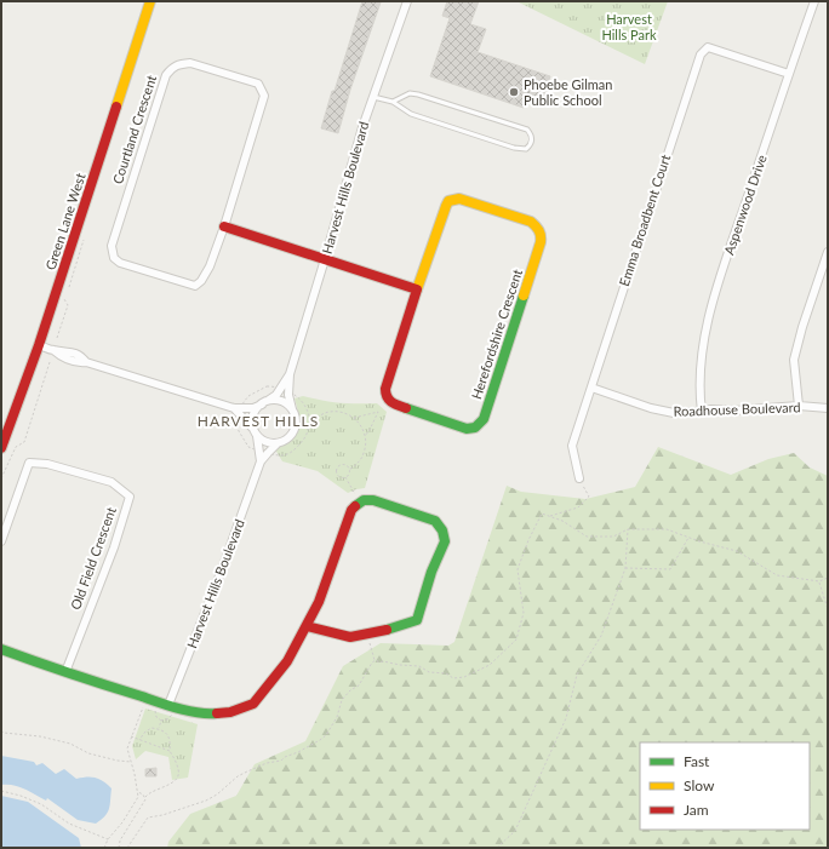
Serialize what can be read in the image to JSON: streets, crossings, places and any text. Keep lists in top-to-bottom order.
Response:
{
  "streets": {
    "street": [
      "Courtland Crescent",
      "Harvest Hills Boulevard",
      "Aspenwood Drive",
      "Emma Broadbent Court",
      "Green Lane West",
      "Herefordshire Crescent",
      "Roadhouse Boulevard",
      "Old Field Crescent"
    ]
  },
  "crossings": [
    ["Aspenwood Drive", "Emma Broadbent Court"],
    ["Aspenwood Drive", "Roadhouse Boulevard"],
    ["Emma Broadbent Court", "Roadhouse Boulevard"]
  ],
  "districts": ["HARVEST HILLS"],
  "parks": ["Harvest Hills Park"],
  "places": ["Phoebe Gilman Public School"],
  "legend": ["Fast", "Slow", "Jam"]
}
